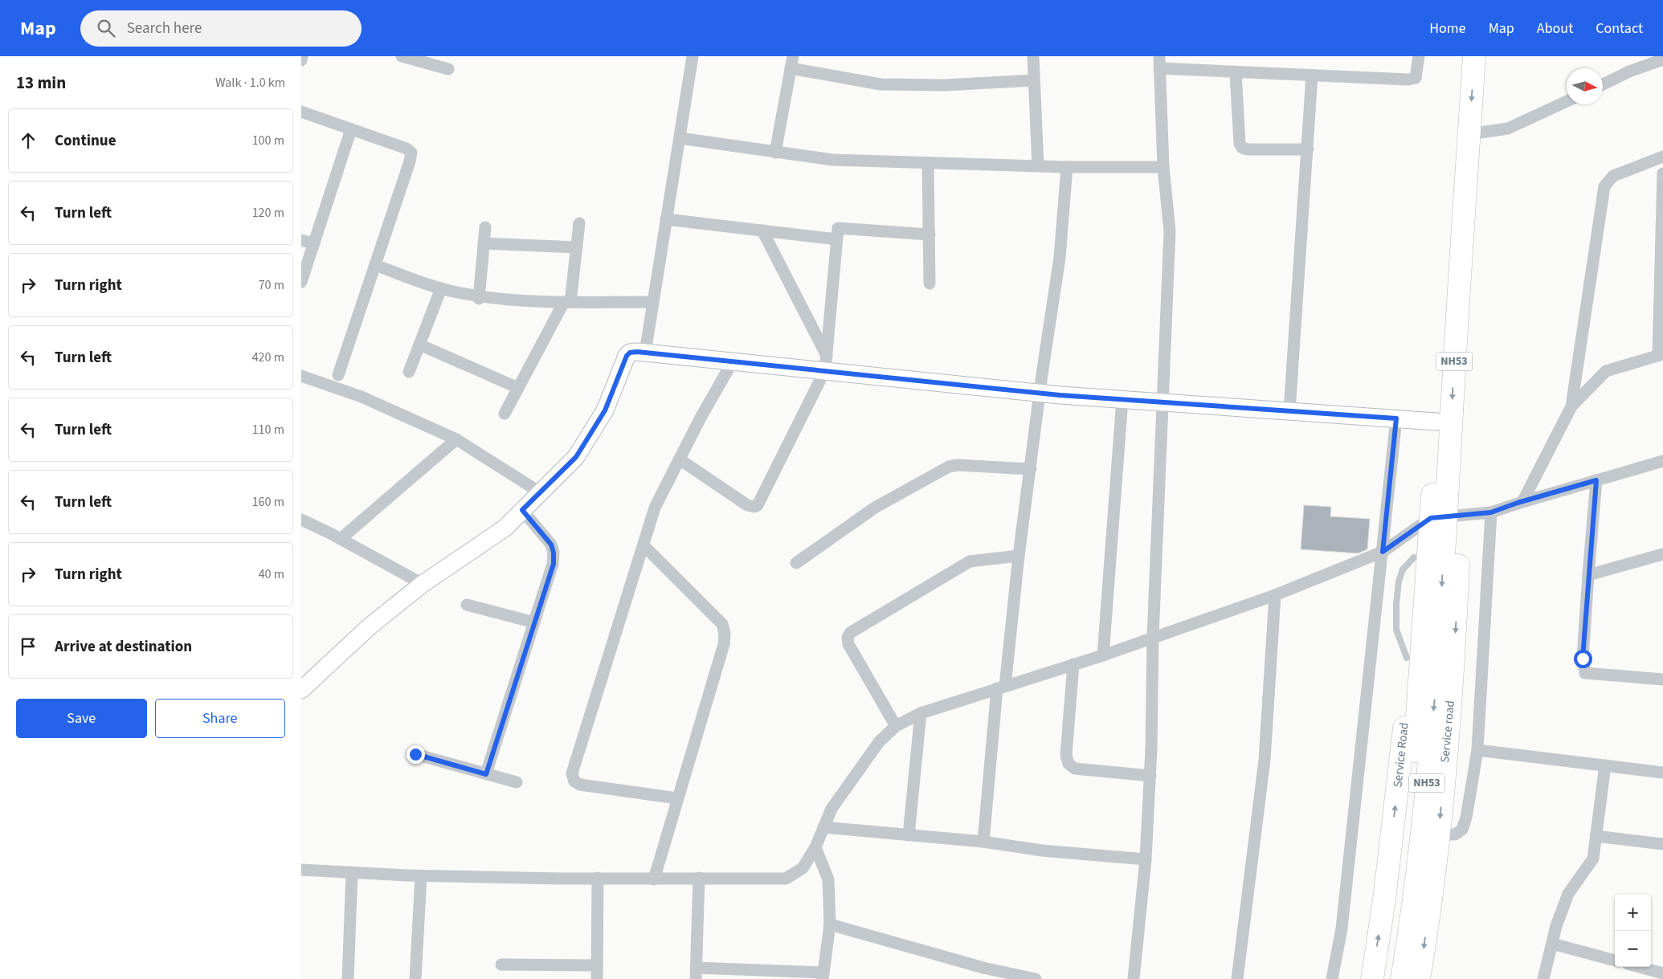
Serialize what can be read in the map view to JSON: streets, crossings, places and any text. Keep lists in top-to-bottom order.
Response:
{
  "streets": {
    "highway": ["NH53", "Service road", "Service Road"]
  },
  "crossings": [
    ["NH53", "Service road"],
    ["NH53", "Service Road"],
    ["Service road", "Service Road"]
  ],
  "north": "right",
  "page": {
    "header": "Map",
    "search": "Search here",
    "nav": [
      "Home",
      "Map",
      "About",
      "Contact"
    ],
    "heading": ["13 min", "Walk · 1.0 km"],
    "list": [
      ["Continue", "100 m"],
      ["Turn left", "120 m"],
      ["Turn right", "70 m"],
      ["Turn left", "420 m"],
      ["Turn left", "110 m"],
      ["Turn left", "160 m"],
      ["Turn right", "40 m"],
      "Arrive at destination"
    ],
    "buttons": ["Save", "Share"],
    "map_buttons": ["+", "−"]
  }
}
